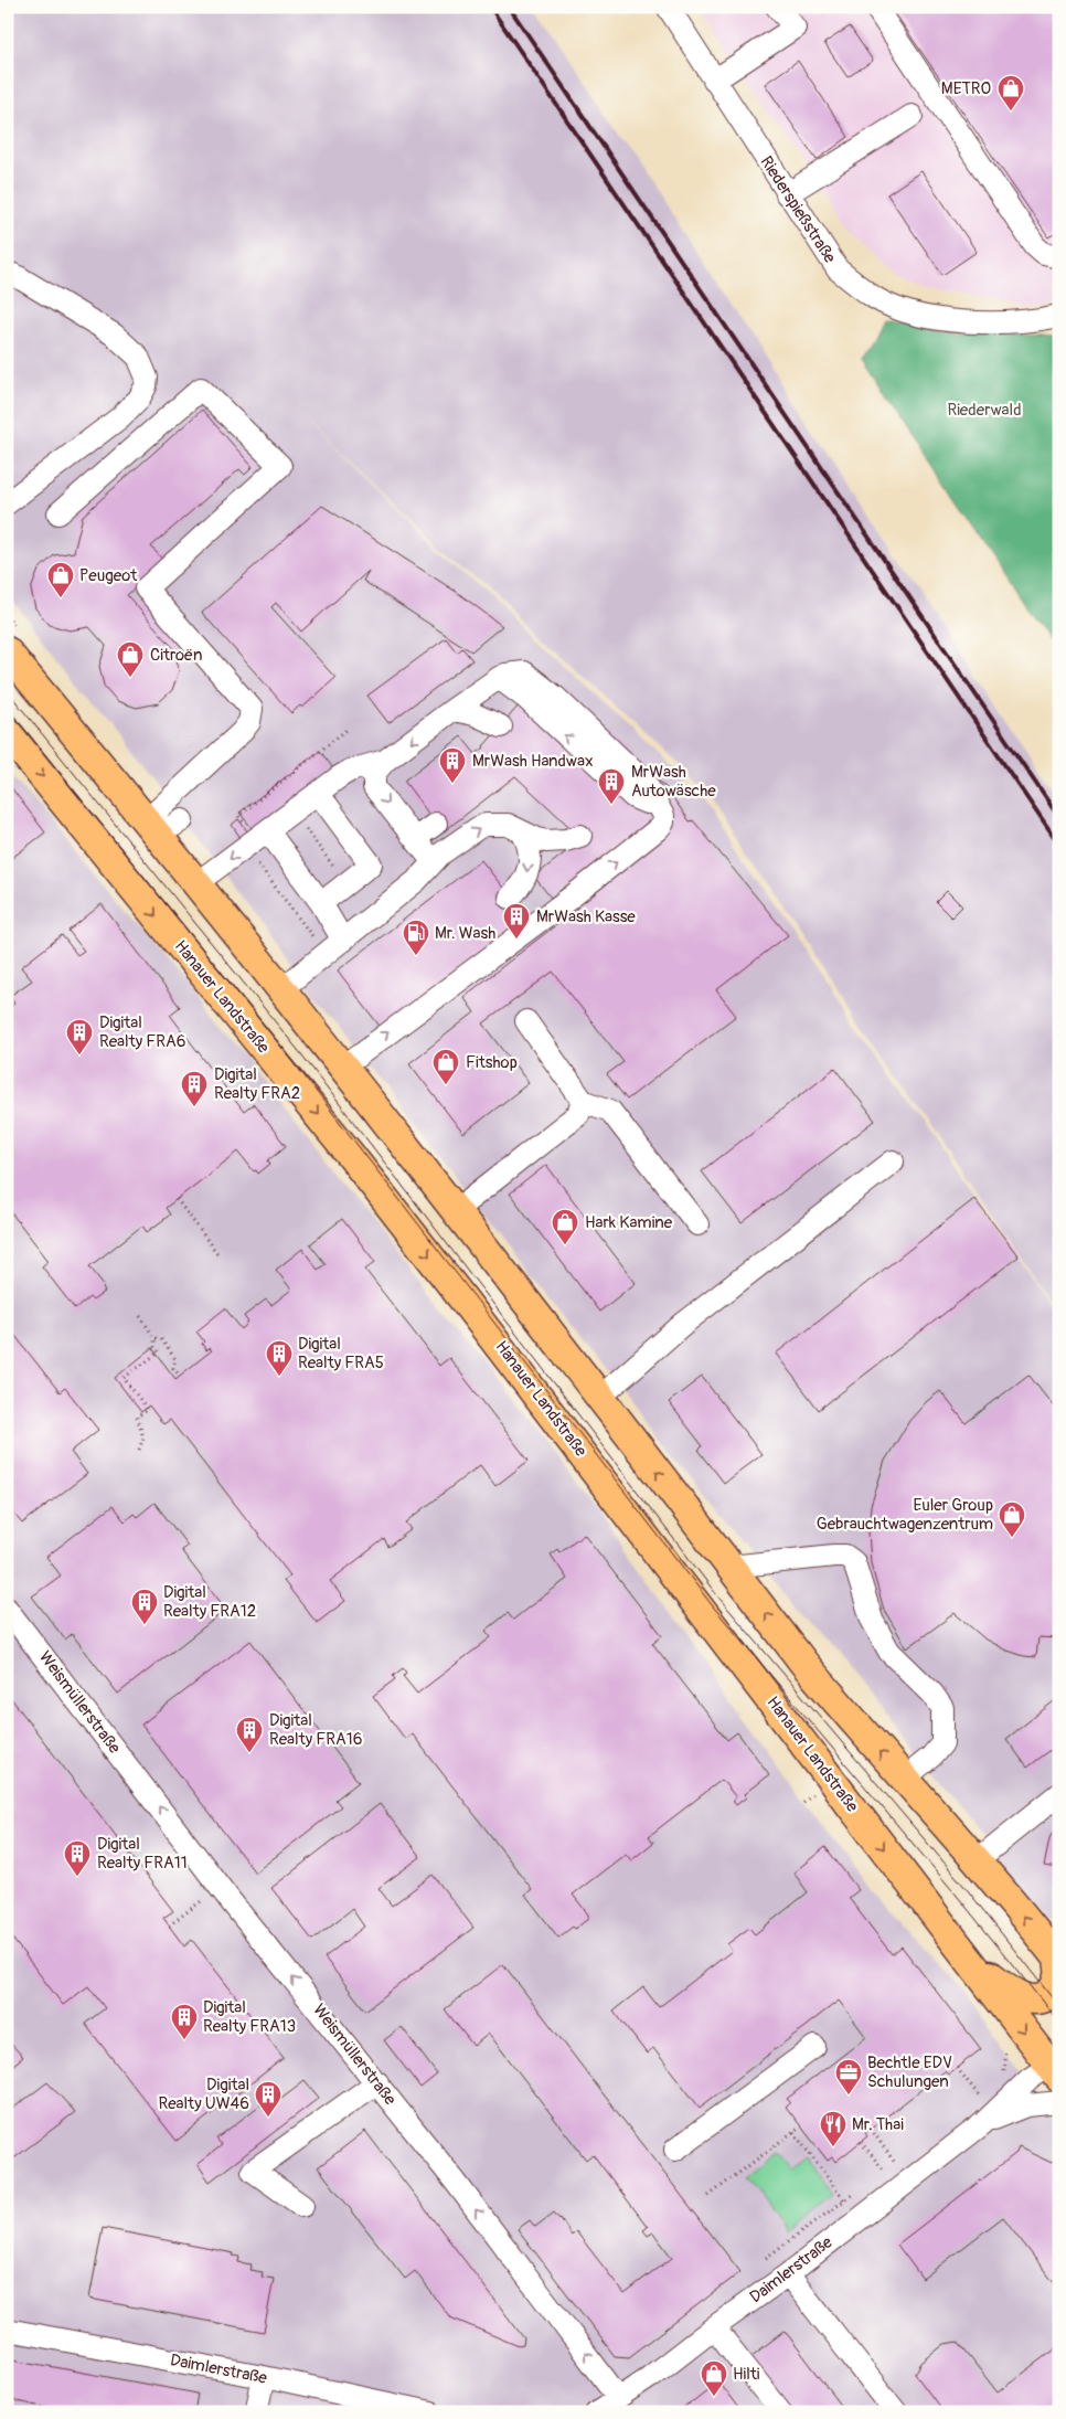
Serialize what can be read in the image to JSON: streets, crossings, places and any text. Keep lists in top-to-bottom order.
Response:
{
  "streets": {
    "main road": ["Hanauer Landstraße"],
    "street": ["Riederspießstraße", "Weismüllerstraße", "Daimlerstraße"]
  },
  "crossings": [
    ["Hanauer Landstraße", "Daimlerstraße"],
    ["Weismüllerstraße", "Daimlerstraße"]
  ],
  "one_way": ["Weismüllerstraße"],
  "parks": ["Riederwald"],
  "places": {
    "shop": [
      "METRO",
      "Peugeot",
      "Citroën",
      "Fitshop",
      "Hark Kamine",
      "Euler Group Gebrauchtwagenzentrum",
      "Hilti"
    ],
    "building": [
      "MrWash Handwax",
      "MrWash Autowäsche",
      "MrWash Kasse",
      "Digital Realty FRA6",
      "Digital Realty FRA2",
      "Digital Realty FRA5",
      "Digital Realty FRA12",
      "Digital Realty FRA16",
      "Digital Realty FRA11",
      "Digital Realty FRA13",
      "Digital Realty UW46"
    ],
    "fuel station": ["Mr. Wash"],
    "office": ["Bechtle EDV Schulungen"],
    "restaurant": ["Mr. Thai"]
  }
}
